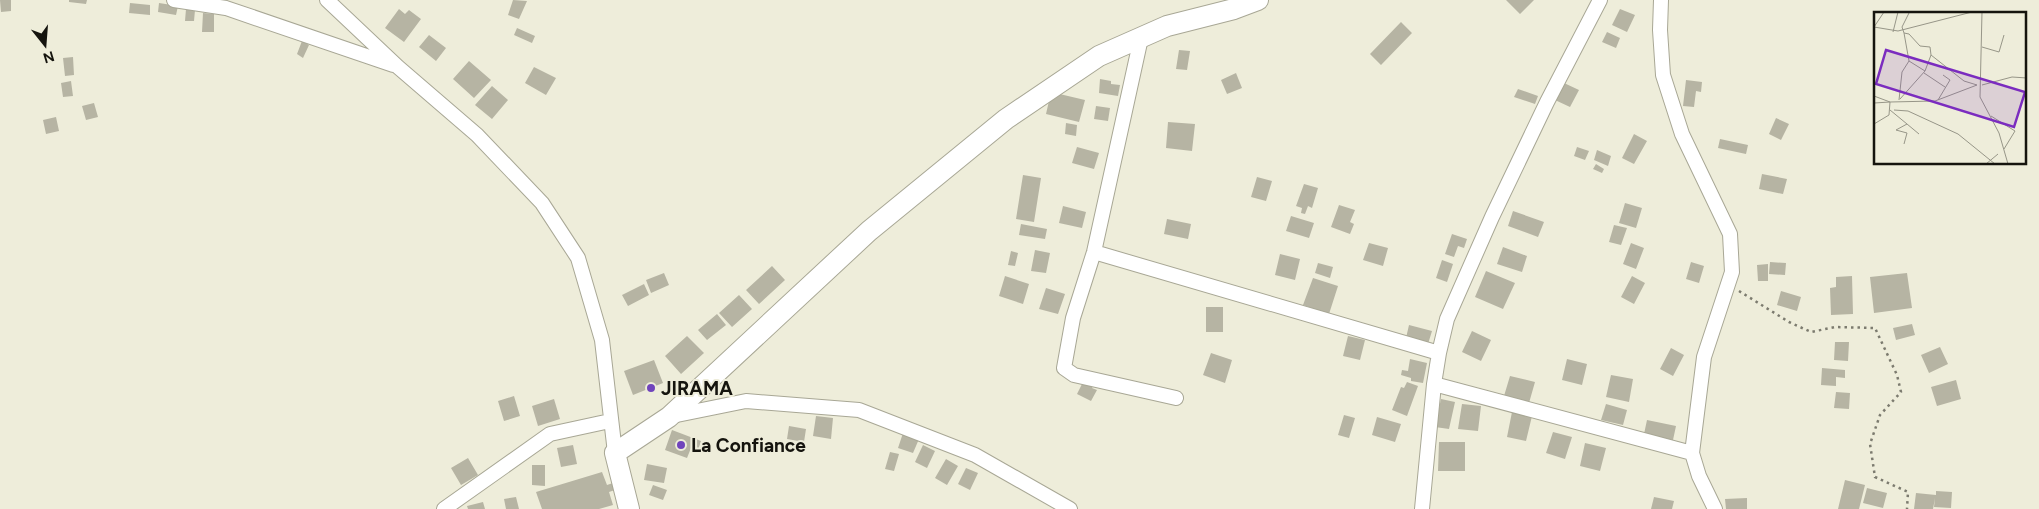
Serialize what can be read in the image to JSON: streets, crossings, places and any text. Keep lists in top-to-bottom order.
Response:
{
  "places": ["JIRAMA", "La Confiance"],
  "north": "bottom"
}
